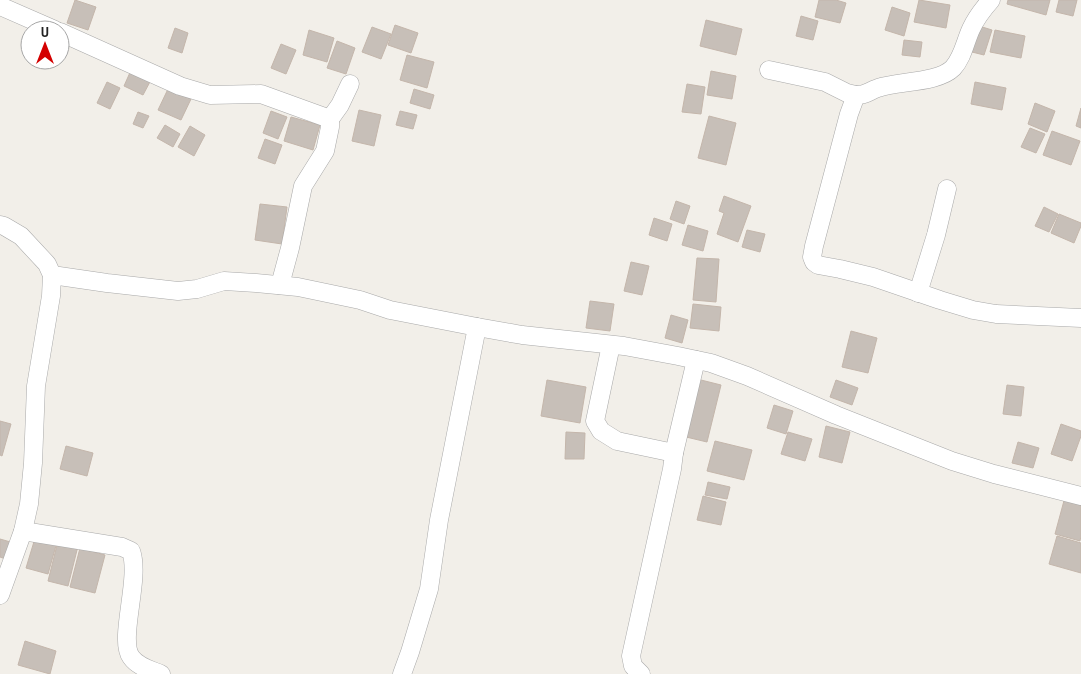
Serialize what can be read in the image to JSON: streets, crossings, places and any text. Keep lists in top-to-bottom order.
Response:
{
  "north": "top"
}
